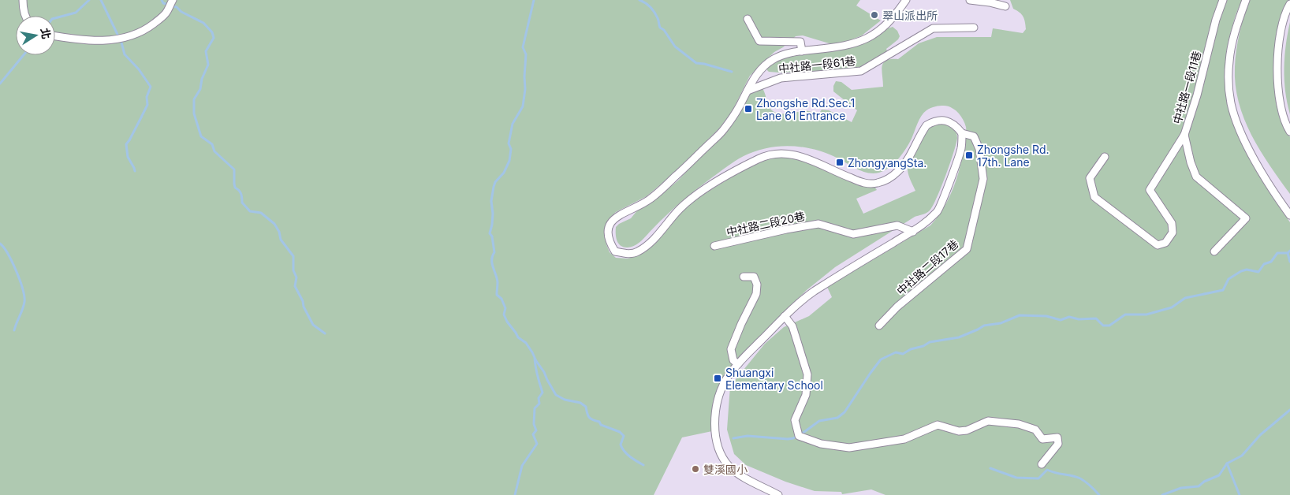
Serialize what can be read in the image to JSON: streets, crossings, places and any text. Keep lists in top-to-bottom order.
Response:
{
  "streets": {
    "street": [
      "中社路一段61巷",
      "中社路一段11巷",
      "中社路二段20巷",
      "中社路二段17巷"
    ]
  },
  "places": {
    "other": ["翠山派出所", "雙溪國小"],
    "transit": [
      "Zhongshe Rd.Sec.1 Lane 61 Entrance",
      "Zhongshe Rd. 17th. Lane",
      "ZhongyangSta.",
      "Shuangxi Elementary School"
    ]
  },
  "north": "right"
}
